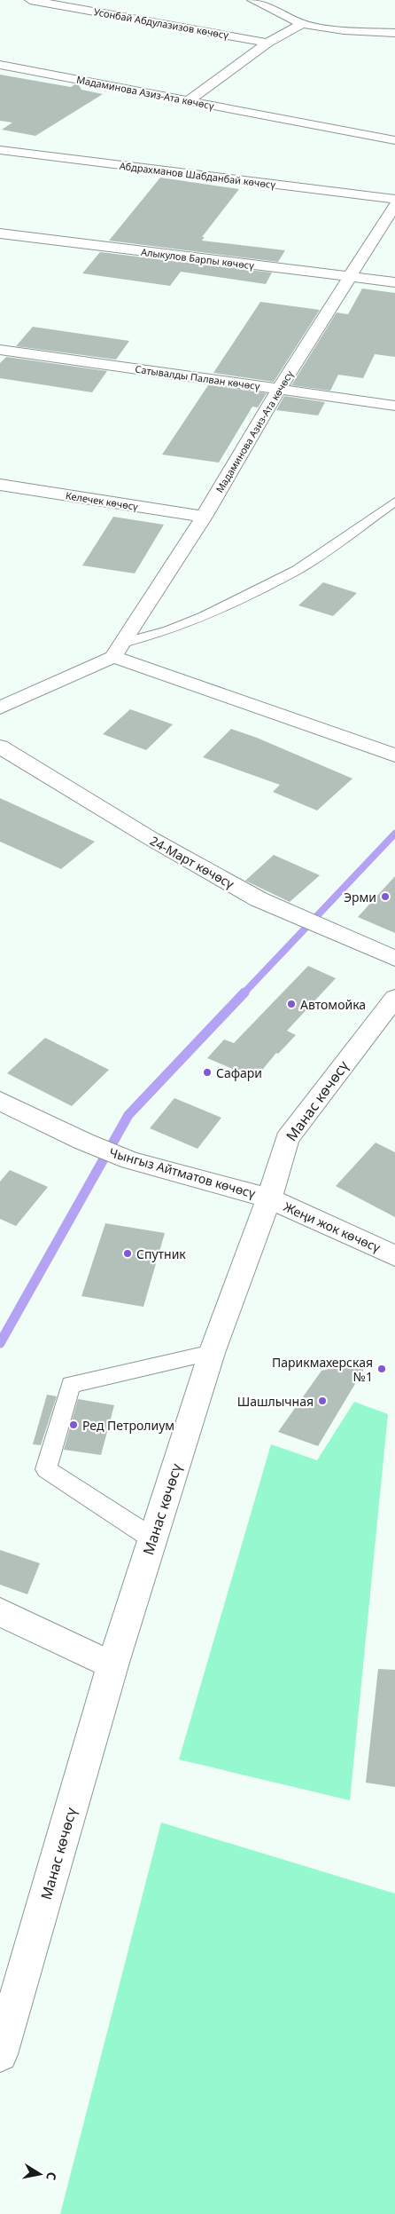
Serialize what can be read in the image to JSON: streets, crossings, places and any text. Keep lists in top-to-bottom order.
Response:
{
  "streets": {
    "street": [
      "Усонбай Абдулазизов көчөсү",
      "Мадаминова Азиз-Ата көчөсү",
      "Абдрахманов Шабданбай көчөсү",
      "Алыкулов Барпы көчөсү",
      "Сатывалды Палван көчөсү",
      "Келечек көчөсү",
      "24-Март көчөсү",
      "Манас көчөсү",
      "Чынгыз Айтматов көчөсү",
      "Жеңи жок көчөсү"
    ]
  },
  "crossings": [
    ["Мадаминова Азиз-Ата көчөсү", "Алыкулов Барпы көчөсү"],
    ["Мадаминова Азиз-Ата көчөсү", "Сатывалды Палван көчөсү"],
    ["Мадаминова Азиз-Ата көчөсү", "Келечек көчөсү"],
    ["Манас көчөсү", "Чынгыз Айтматов көчөсү"],
    ["Манас көчөсү", "Жеңи жок көчөсү"],
    ["Чынгыз Айтматов көчөсү", "Жеңи жок көчөсү"]
  ],
  "places": [
    "Эрми",
    "Автомойка",
    "Сафари",
    "Спутник",
    "Парикмахерская №1",
    "Шашлычная",
    "Ред Петролиум"
  ],
  "north": "right"
}
